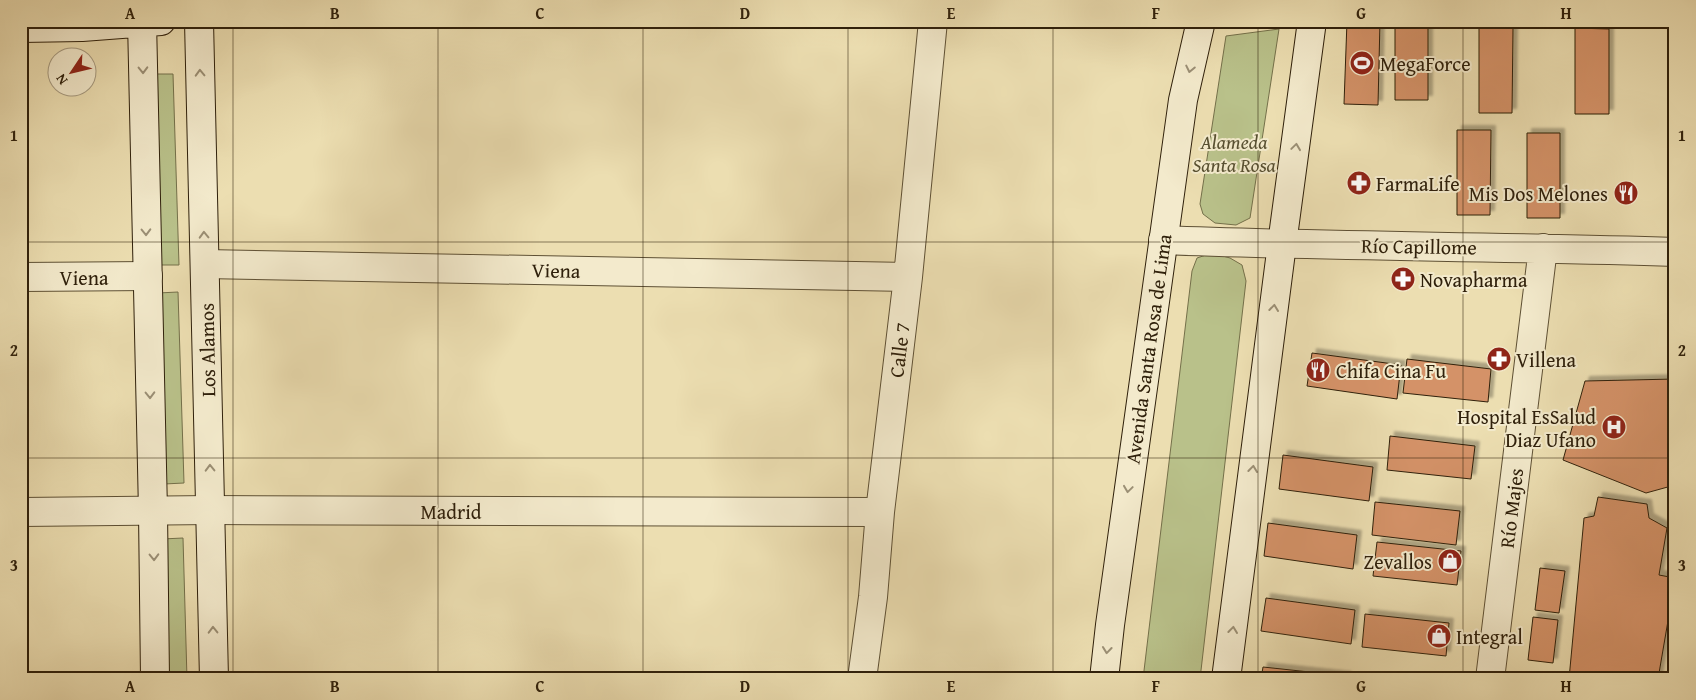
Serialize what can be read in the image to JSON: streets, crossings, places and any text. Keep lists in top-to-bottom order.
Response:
{
  "streets": {
    "street": [
      "Río Capillome",
      "Viena",
      "Avenida Santa Rosa de Lima",
      "Los Alamos",
      "Calle 7",
      "Río Majes",
      "Madrid"
    ]
  },
  "crossings": [
    ["Río Capillome", "Avenida Santa Rosa de Lima"],
    ["Río Capillome", "Río Majes"],
    ["Viena", "Los Alamos"],
    ["Viena", "Calle 7"],
    ["Los Alamos", "Madrid"],
    ["Calle 7", "Madrid"]
  ],
  "parks": ["Alameda Santa Rosa"],
  "places": {
    "sports": ["MegaForce"],
    "pharmacy": ["FarmaLife", "Novapharma", "Villena"],
    "restaurant": ["Mis Dos Melones", "Chifa Cina Fu"],
    "hospital": ["Hospital EsSalud Diaz Ufano"],
    "shop": ["Zevallos", "Integral"]
  },
  "north": "bottom left",
  "grid": {
    "columns": [
      "A",
      "B",
      "C",
      "D",
      "E",
      "F",
      "G",
      "H"
    ],
    "rows": ["1", "2", "3"]
  }
}
